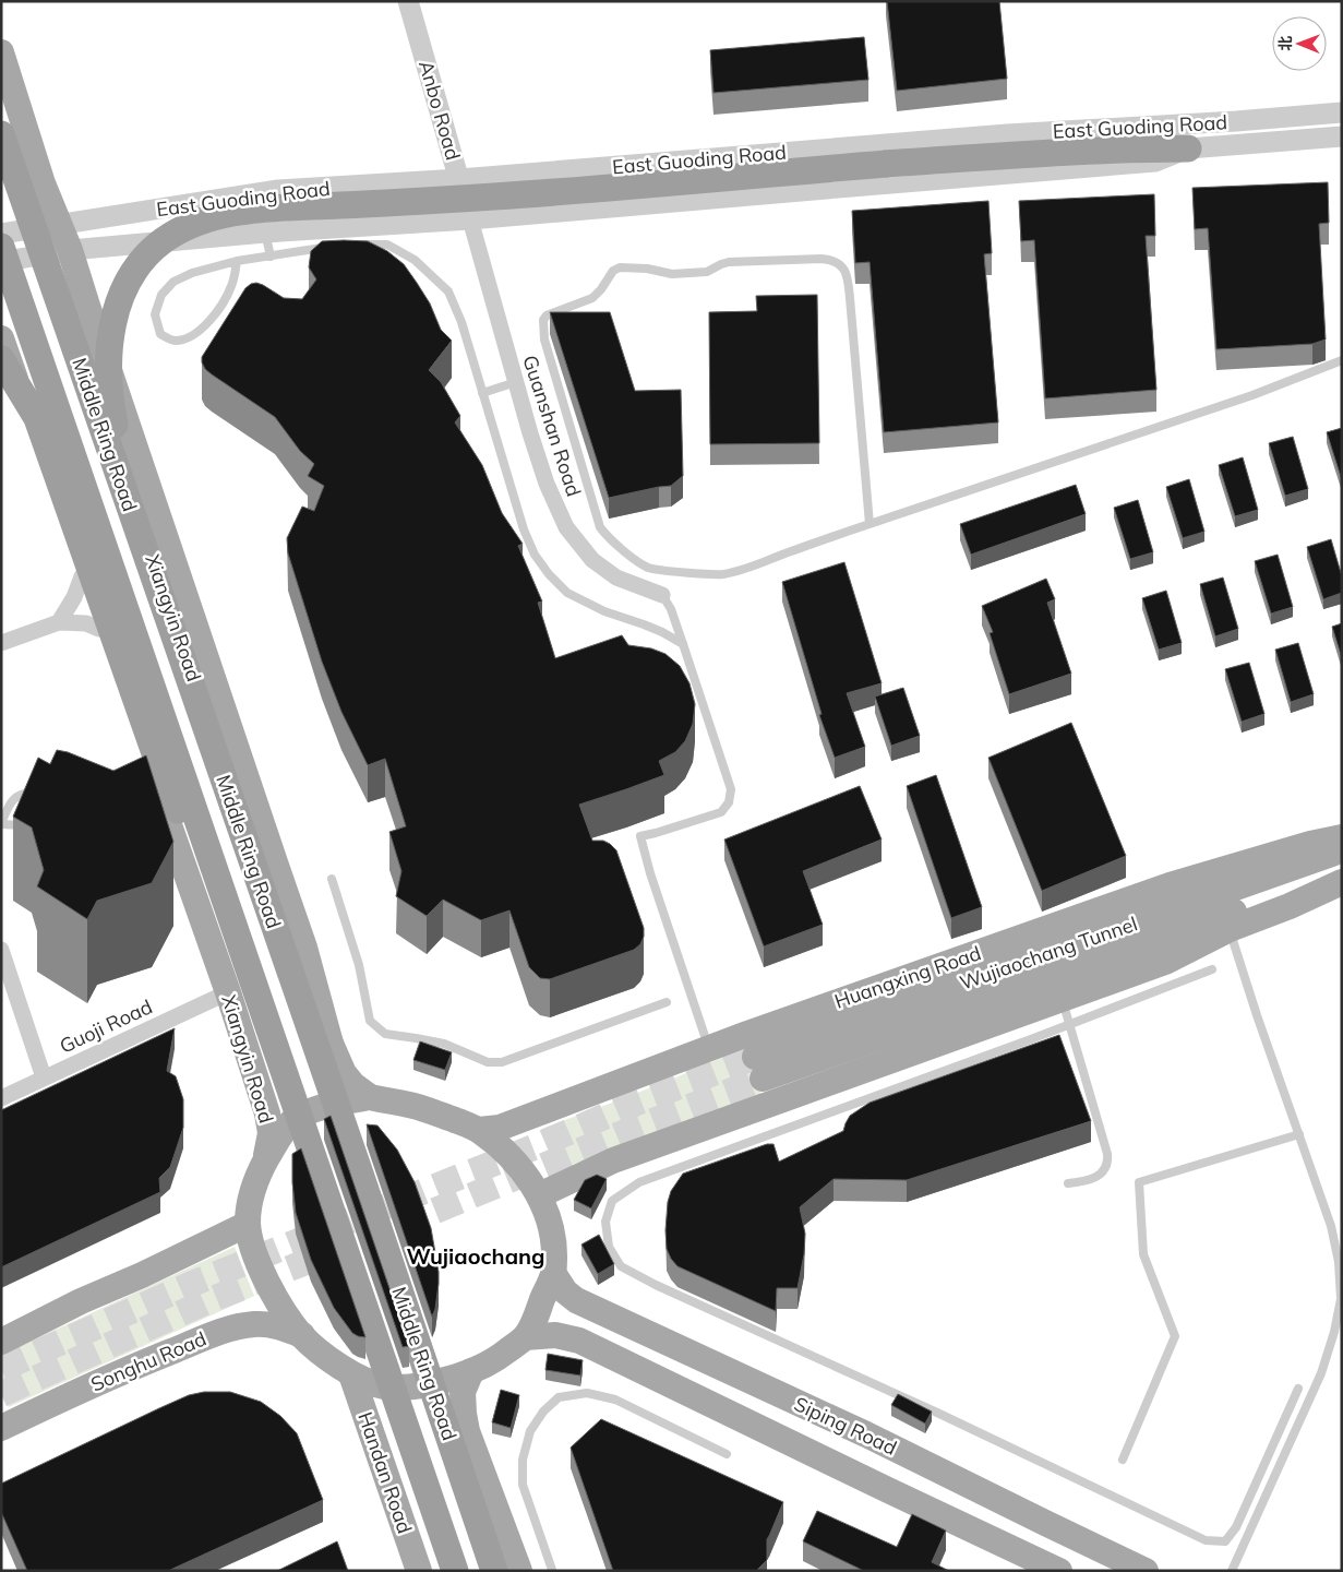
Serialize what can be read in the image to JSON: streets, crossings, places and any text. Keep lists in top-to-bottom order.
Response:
{
  "streets": {
    "highway": ["Middle Ring Road"],
    "main road": [
      "Xiangyin Road",
      "Wujiaochang Tunnel",
      "Huangxing Road",
      "Songhu Road",
      "Siping Road",
      "Handan Road"
    ],
    "street": [
      "Anbo Road",
      "East Guoding Road",
      "Guanshan Road",
      "Guoji Road"
    ]
  },
  "crossings": [
    ["Anbo Road", "East Guoding Road"],
    ["Anbo Road", "Guanshan Road"],
    ["East Guoding Road", "Guanshan Road"],
    ["East Guoding Road", "Xiangyin Road"],
    ["Xiangyin Road", "Guoji Road"]
  ],
  "districts": ["Wujiaochang"],
  "north": "left"
}
